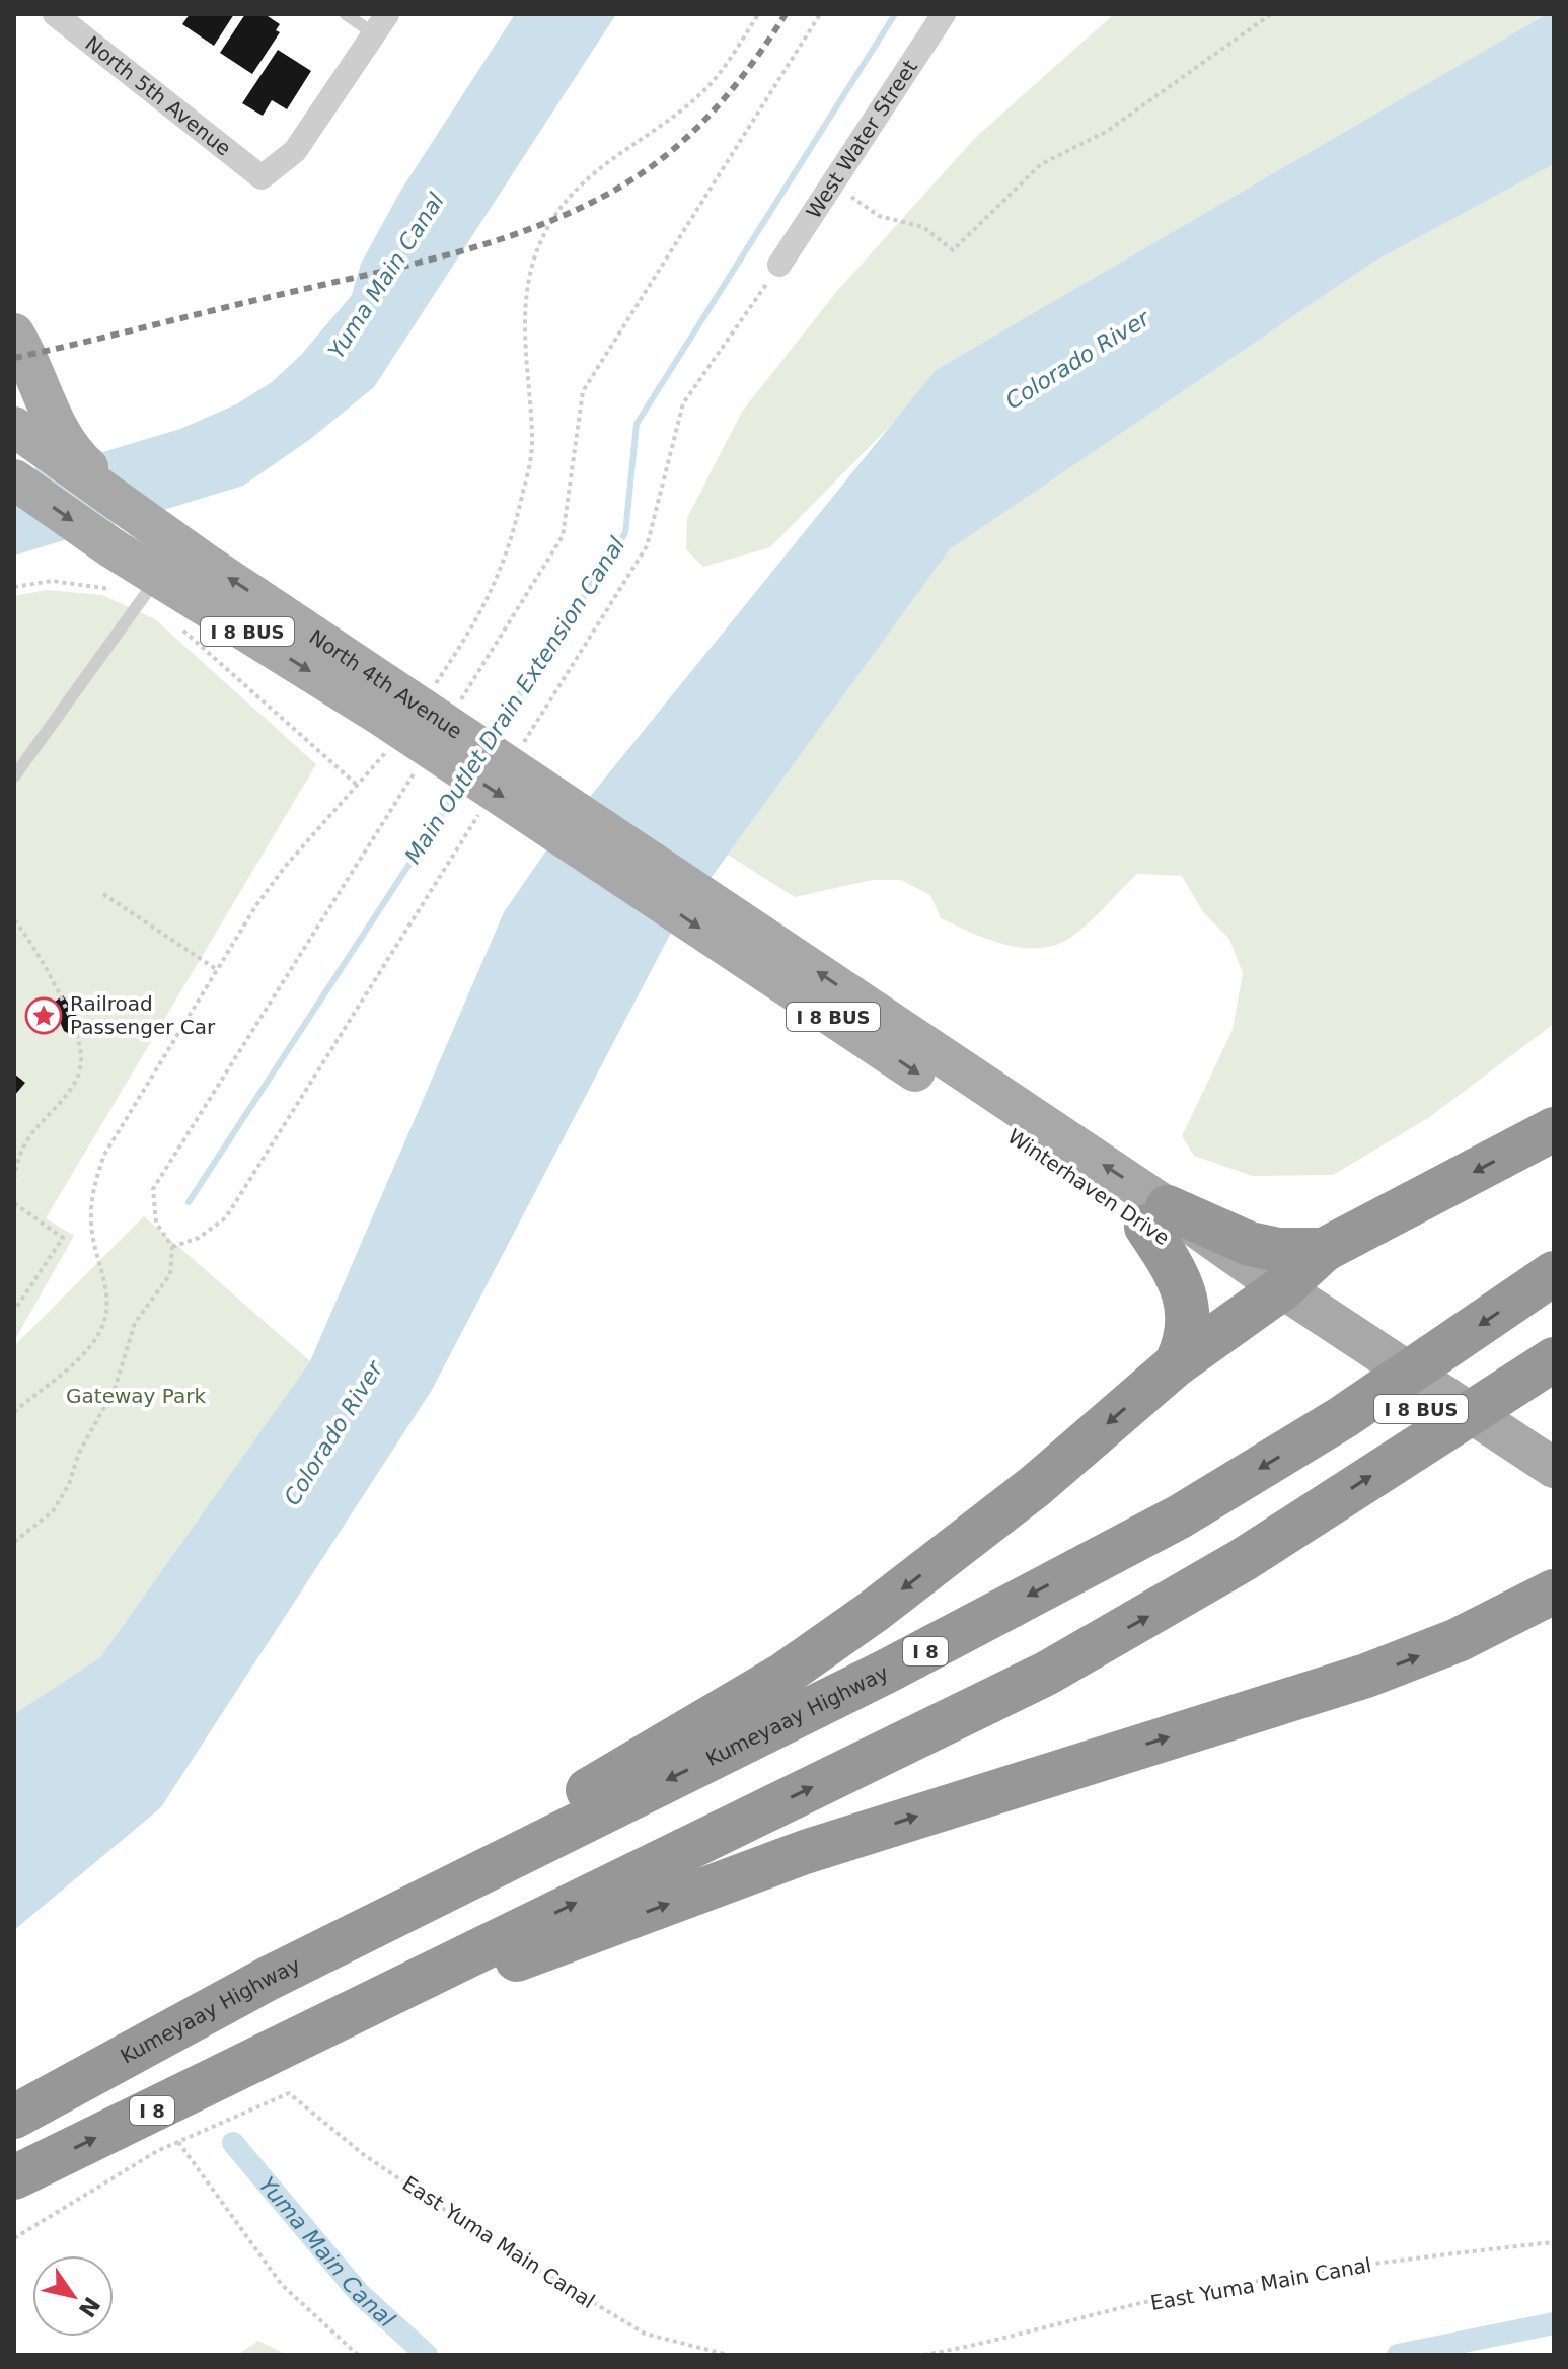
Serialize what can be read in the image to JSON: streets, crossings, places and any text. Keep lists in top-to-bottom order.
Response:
{
  "streets": {
    "highway": ["I 8", "Kumeyaay Highway"],
    "main road": ["I 8 BUS", "North 4th Avenue", "Winterhaven Drive"],
    "street": ["North 5th Avenue", "West Water Street"],
    "path": ["East Yuma Main Canal"]
  },
  "crossings": [
    ["North 4th Avenue", "Winterhaven Drive"]
  ],
  "water": ["Yuma Main Canal", "Colorado River", "Main Outlet Drain Extension Canal"],
  "parks": ["Gateway Park"],
  "places": {
    "place": ["Railroad Passenger Car"]
  },
  "north": "bottom right"
}
